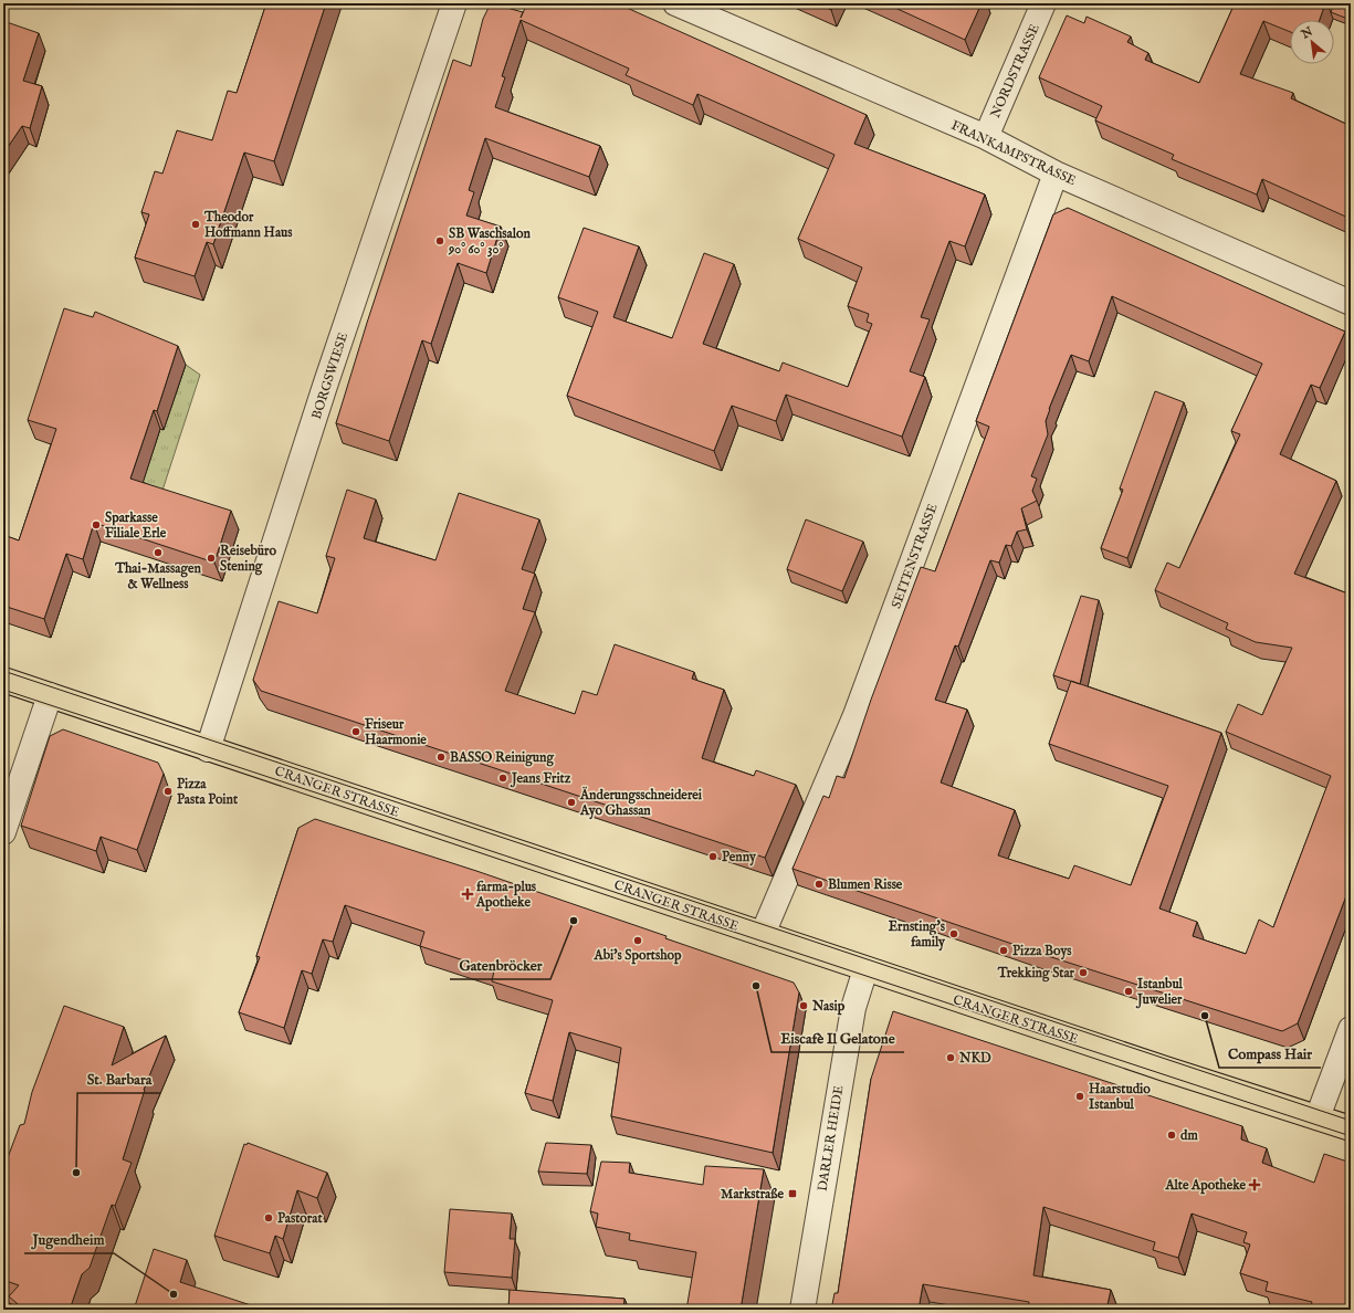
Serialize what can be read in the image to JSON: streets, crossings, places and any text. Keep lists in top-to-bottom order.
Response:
{
  "streets": {
    "main road": ["CRANGER STRASSE"],
    "street": [
      "NORDSTRASSE",
      "FRANKAMPSTRASSE",
      "BORGSWIESE",
      "SEITENSTRASSE",
      "DARLER HEIDE"
    ]
  },
  "crossings": [
    ["NORDSTRASSE", "FRANKAMPSTRASSE"],
    ["FRANKAMPSTRASSE", "SEITENSTRASSE"],
    ["BORGSWIESE", "CRANGER STRASSE"],
    ["SEITENSTRASSE", "CRANGER STRASSE"],
    ["CRANGER STRASSE", "DARLER HEIDE"]
  ],
  "places": {
    "other": [
      "Theodor Hoffmann Haus",
      "SB Waschsalon 90° 60° 30°",
      "Sparkasse Filiale Erle",
      "Thai-Massagen & Wellness",
      "Reisebüro Stening",
      "Friseur Haarmonie",
      "BASSO Reinigung",
      "Jeans Fritz",
      "Pizza Pasta Point",
      "Änderungsschneiderei Ayo Ghassan",
      "Penny",
      "Blumen Risse",
      "Gatenbröcker",
      "Ernsting's family",
      "Abi's Sportshop",
      "Pizza Boys",
      "Trekking Star",
      "Eiscafè Il Gelatone",
      "Istanbul Juwelier",
      "Nasip",
      "Compass Hair",
      "NKD",
      "Haarstudio Istanbul",
      "dm",
      "St. Barbara",
      "Pastorat",
      "Jugendheim"
    ],
    "health": ["farma-plus Apotheke", "Alte Apotheke"],
    "transit": ["Markstraße"]
  },
  "north": "top left"
}
